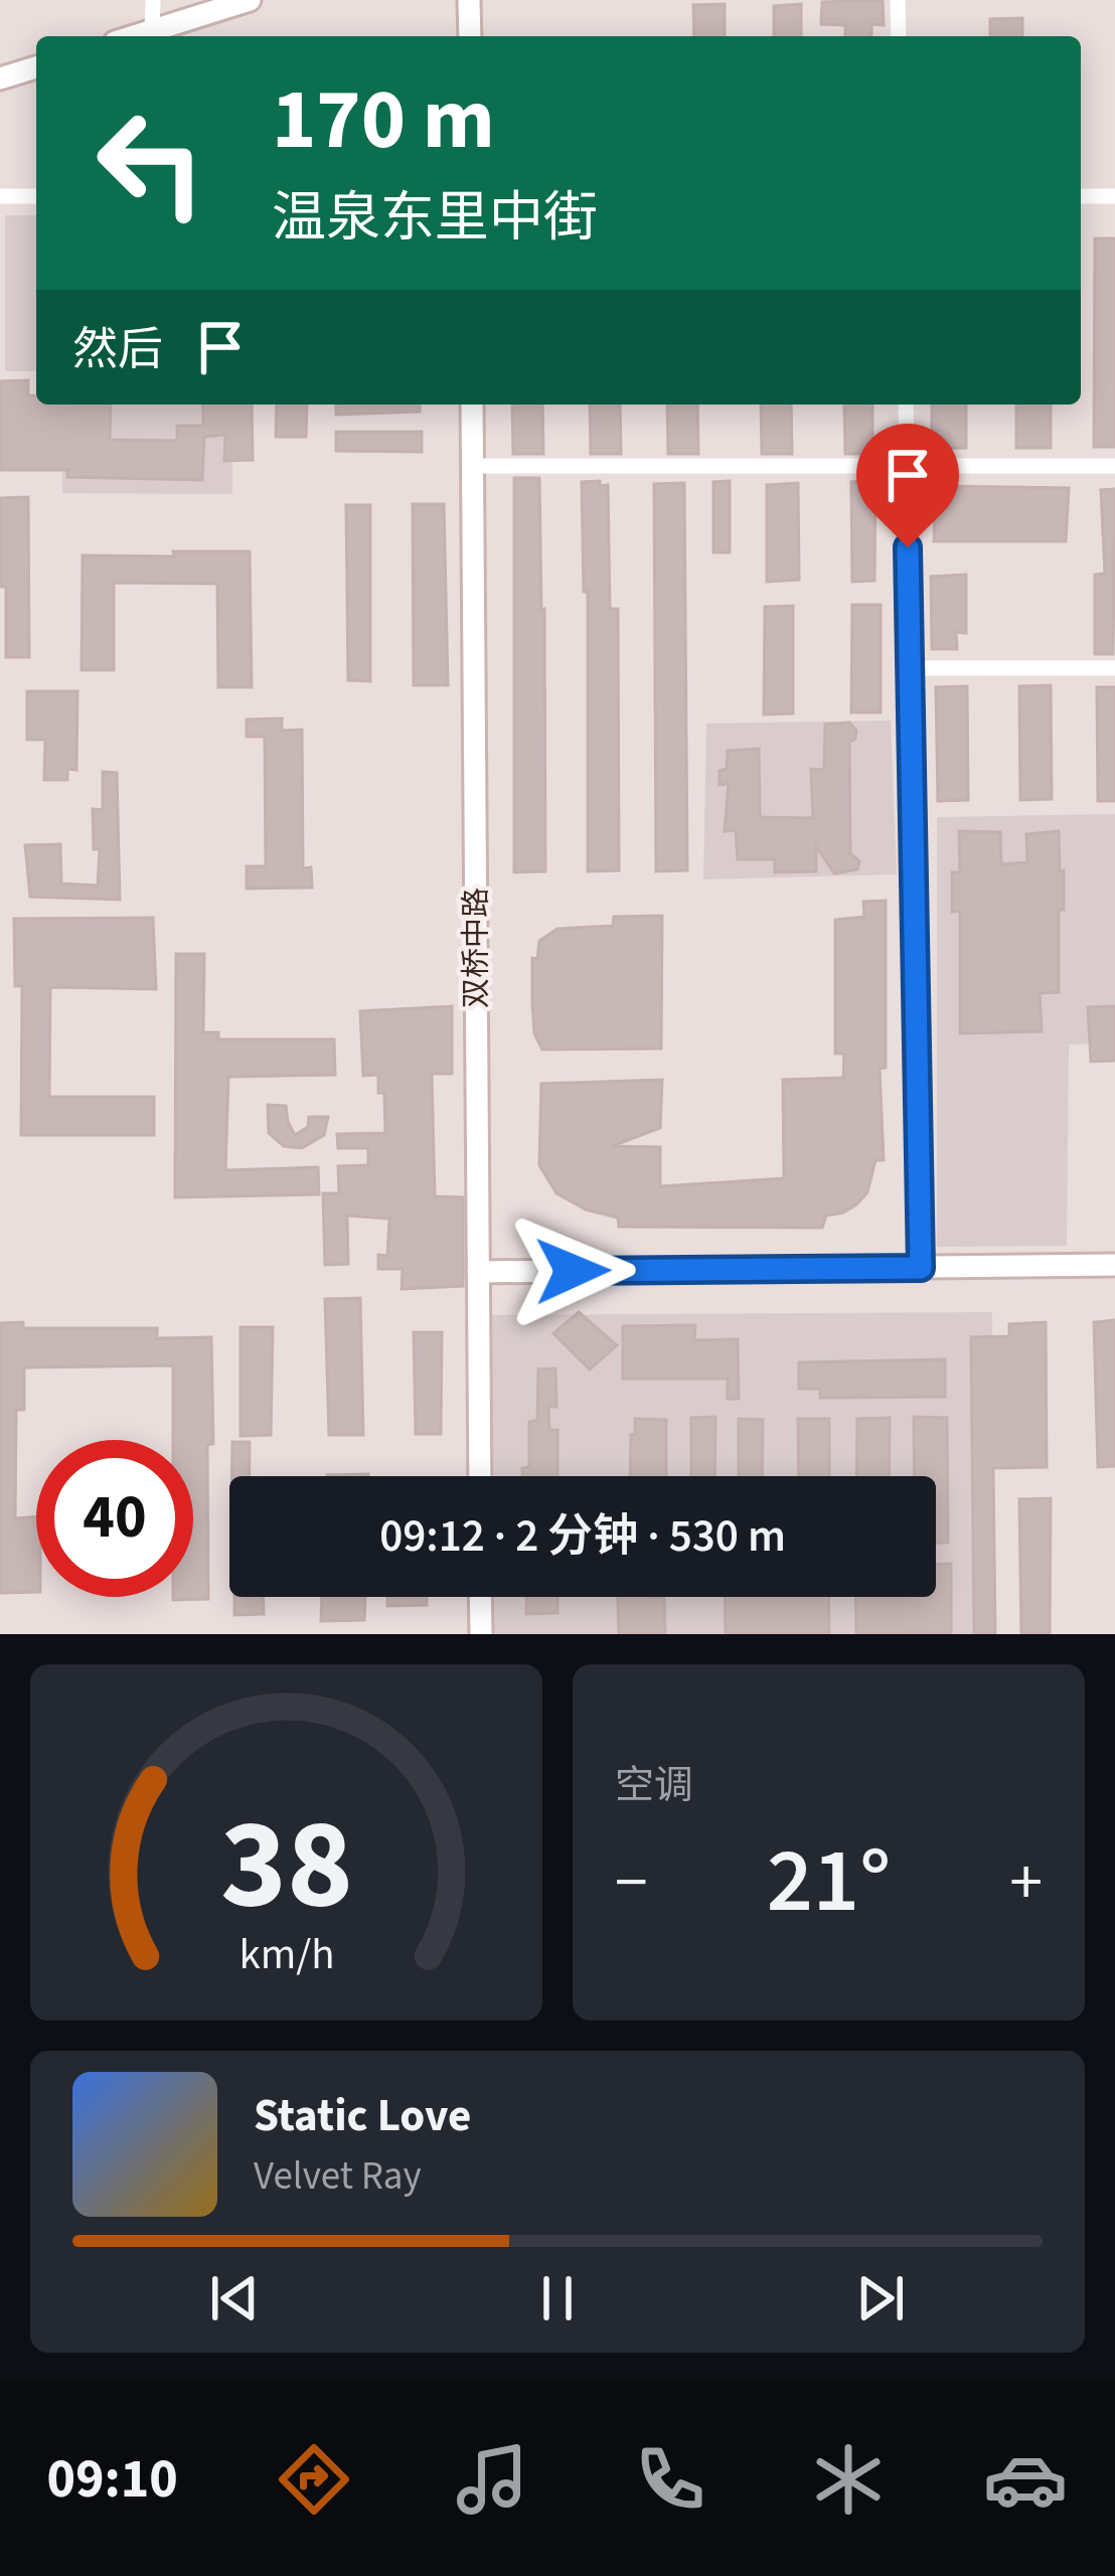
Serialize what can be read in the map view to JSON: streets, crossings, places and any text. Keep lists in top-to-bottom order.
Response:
{
  "streets": {
    "street": ["双桥中路"]
  },
  "page": {
    "turn": ["170 m", "温泉东里中街"],
    "then": "然后",
    "limit": "40",
    "trip": "09:12 · 2 分钟 · 530 m",
    "tile": "空调",
    "heat": ["−", "21°", "+"],
    "song": ["Static Love", "Velvet Ray"],
    "tabs": "09:10",
    "gauge": ["38", "km/h"]
  }
}
